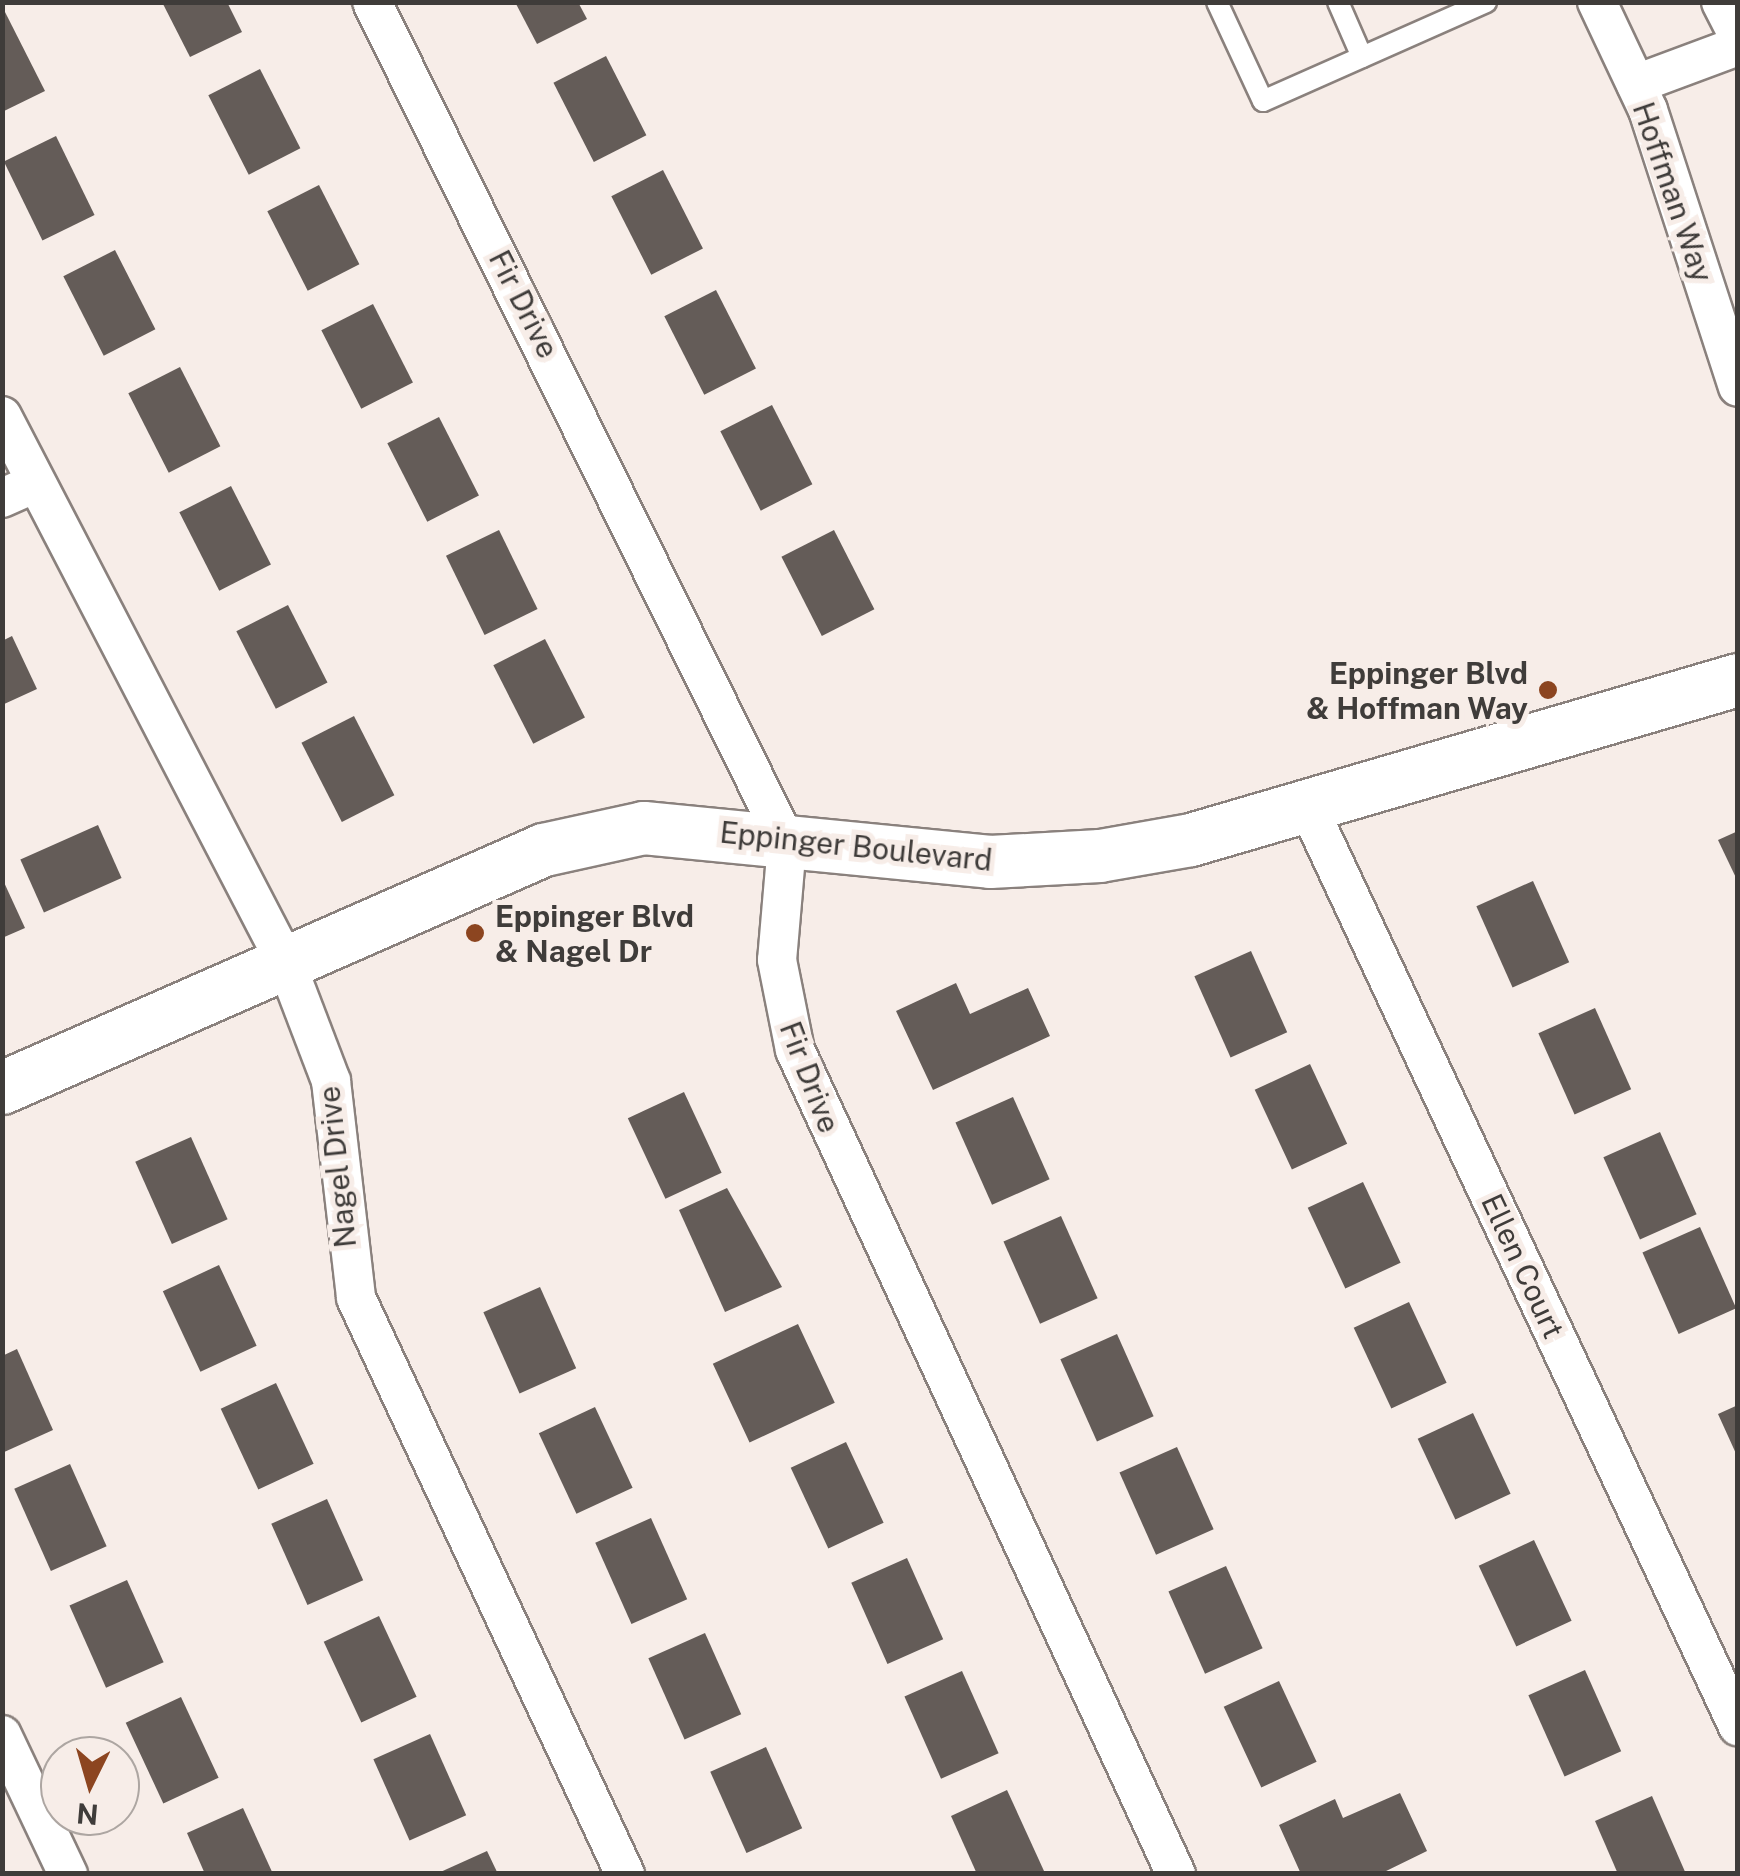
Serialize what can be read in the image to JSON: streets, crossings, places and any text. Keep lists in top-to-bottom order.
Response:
{
  "streets": {
    "street": [
      "Hoffman Way",
      "Fir Drive",
      "Eppinger Boulevard",
      "Nagel Drive",
      "Ellen Court"
    ]
  },
  "crossings": [
    ["Fir Drive", "Eppinger Boulevard"],
    ["Eppinger Boulevard", "Nagel Drive"],
    ["Eppinger Boulevard", "Ellen Court"]
  ],
  "places": ["Eppinger Blvd & Hoffman Way", "Eppinger Blvd & Nagel Dr"],
  "north": "bottom"
}
